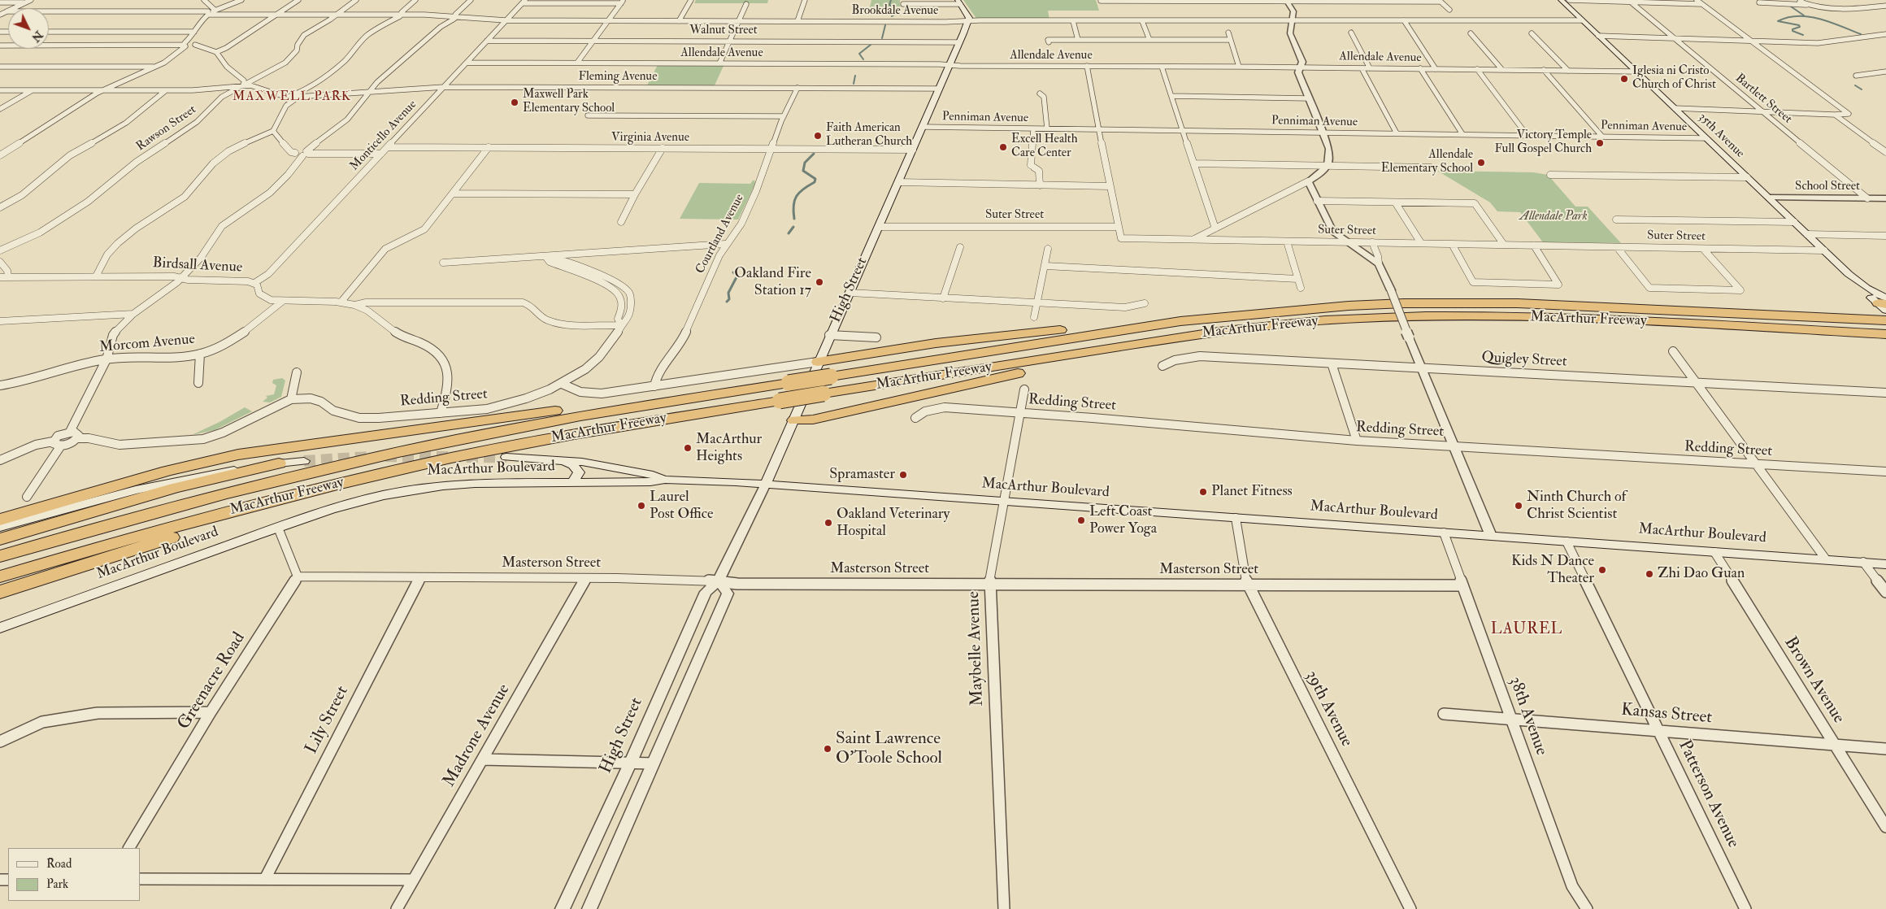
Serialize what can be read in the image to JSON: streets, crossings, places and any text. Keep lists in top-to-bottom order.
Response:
{
  "streets": {
    "highway": ["MacArthur Freeway"],
    "main road": ["35th Avenue", "High Street", "MacArthur Boulevard"],
    "street": [
      "Brookdale Avenue",
      "Walnut Street",
      "Allendale Avenue",
      "Fleming Avenue",
      "Bartlett Street",
      "Penniman Avenue",
      "Rawson Street",
      "Monticello Avenue",
      "Virginia Avenue",
      "School Street",
      "Suter Street",
      "Courtland Avenue",
      "Birdsall Avenue",
      "Morcom Avenue",
      "Quigley Street",
      "Redding Street",
      "Masterson Street",
      "Maybelle Avenue",
      "Brown Avenue",
      "Greenacre Road",
      "39th Avenue",
      "Kansas Street",
      "38th Avenue",
      "Lily Street",
      "Madrone Avenue",
      "Patterson Avenue"
    ]
  },
  "crossings": [
    ["Brookdale Avenue", "Rawson Street"],
    ["Brookdale Avenue", "Monticello Avenue"],
    ["Brookdale Avenue", "35th Avenue"],
    ["Brookdale Avenue", "High Street"],
    ["Walnut Street", "Monticello Avenue"],
    ["Walnut Street", "High Street"],
    ["Allendale Avenue", "Monticello Avenue"],
    ["Allendale Avenue", "35th Avenue"],
    ["Allendale Avenue", "High Street"],
    ["Fleming Avenue", "Monticello Avenue"],
    ["Fleming Avenue", "Courtland Avenue"],
    ["Fleming Avenue", "High Street"],
    ["Bartlett Street", "Penniman Avenue"],
    ["Bartlett Street", "School Street"],
    ["Penniman Avenue", "35th Avenue"],
    ["Penniman Avenue", "High Street"],
    ["Monticello Avenue", "Virginia Avenue"],
    ["Monticello Avenue", "Birdsall Avenue"],
    ["35th Avenue", "School Street"],
    ["35th Avenue", "Suter Street"],
    ["Virginia Avenue", "Courtland Avenue"],
    ["Virginia Avenue", "High Street"],
    ["Suter Street", "High Street"],
    ["Birdsall Avenue", "Morcom Avenue"],
    ["Birdsall Avenue", "Redding Street"],
    ["High Street", "MacArthur Boulevard"],
    ["High Street", "Masterson Street"],
    ["Redding Street", "Maybelle Avenue"],
    ["MacArthur Boulevard", "Maybelle Avenue"],
    ["MacArthur Boulevard", "Brown Avenue"],
    ["MacArthur Boulevard", "39th Avenue"],
    ["MacArthur Boulevard", "38th Avenue"],
    ["MacArthur Boulevard", "Patterson Avenue"],
    ["Masterson Street", "Maybelle Avenue"],
    ["Masterson Street", "Greenacre Road"],
    ["Masterson Street", "39th Avenue"],
    ["Masterson Street", "38th Avenue"],
    ["Masterson Street", "Lily Street"],
    ["Masterson Street", "Madrone Avenue"],
    ["Brown Avenue", "Kansas Street"],
    ["Kansas Street", "38th Avenue"],
    ["Kansas Street", "Patterson Avenue"]
  ],
  "districts": ["MAXWELL PARK", "LAUREL"],
  "parks": ["Allendale Park"],
  "places": [
    "Iglesia ni Cristo Church of Christ",
    "Maxwell Park Elementary School",
    "Faith American Lutheran Church",
    "Victory Temple Full Gospel Church",
    "Excell Health Care Center",
    "Allendale Elementary School",
    "Oakland Fire Station 17",
    "MacArthur Heights",
    "Spramaster",
    "Planet Fitness",
    "Laurel Post Office",
    "Ninth Church of Christ Scientist",
    "Left Coast Power Yoga",
    "Oakland Veterinary Hospital",
    "Kids N Dance Theater",
    "Zhi Dao Guan",
    "Saint Lawrence O'Toole School"
  ],
  "legend": ["Road", "Park"],
  "north": "bottom right"
}
